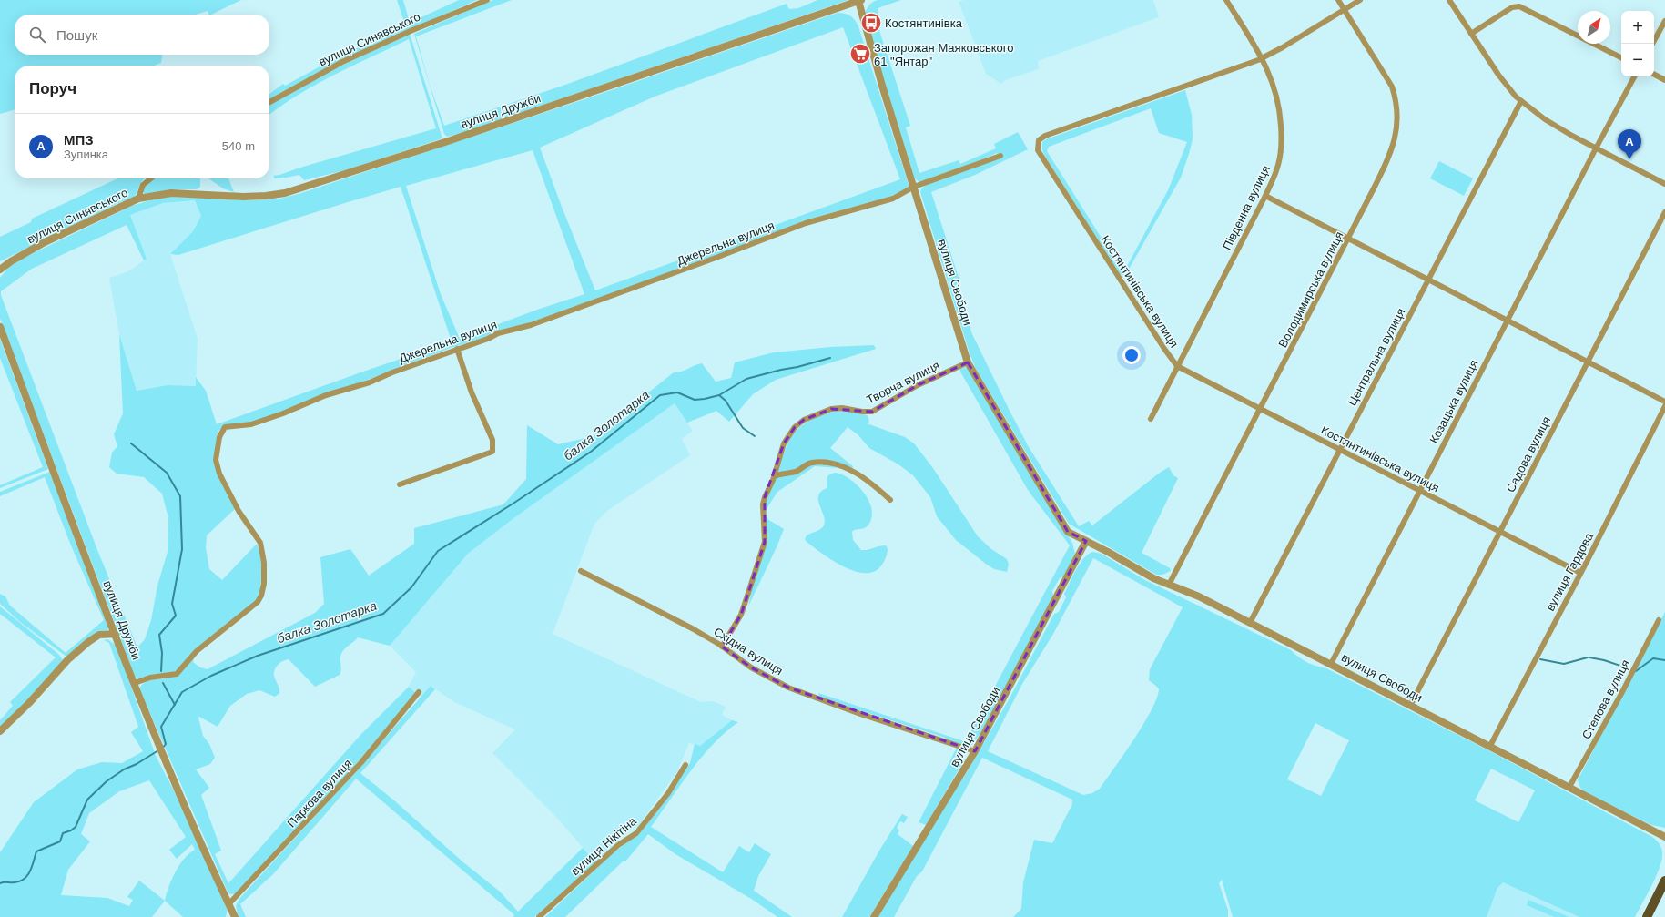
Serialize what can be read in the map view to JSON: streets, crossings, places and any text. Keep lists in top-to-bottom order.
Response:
{
  "streets": {
    "street": [
      "вулиця Синявського",
      "вулиця Дружби",
      "Південна вулиця",
      "Джерельна вулиця",
      "вулиця Свободи",
      "Володимирська вулиця",
      "Костянтинівська вулиця",
      "Центральна вулиця",
      "Творча вулиця",
      "Козацька вулиця",
      "Садова вулиця",
      "вулиця Гардова",
      "Східна вулиця",
      "Степова вулиця",
      "Паркова вулиця",
      "вулиця Нікітіна"
    ]
  },
  "crossings": [
    ["вулиця Синявського", "вулиця Дружби"],
    ["вулиця Дружби", "Джерельна вулиця"],
    ["вулиця Дружби", "вулиця Свободи"],
    ["вулиця Дружби", "Паркова вулиця"],
    ["Південна вулиця", "Костянтинівська вулиця"],
    ["Джерельна вулиця", "вулиця Свободи"],
    ["вулиця Свободи", "Володимирська вулиця"],
    ["вулиця Свободи", "Центральна вулиця"],
    ["вулиця Свободи", "Творча вулиця"],
    ["вулиця Свободи", "Козацька вулиця"],
    ["вулиця Свободи", "Садова вулиця"],
    ["вулиця Свободи", "вулиця Гардова"],
    ["вулиця Свободи", "Східна вулиця"],
    ["вулиця Свободи", "Степова вулиця"],
    ["Володимирська вулиця", "Костянтинівська вулиця"],
    ["Костянтинівська вулиця", "Центральна вулиця"],
    ["Костянтинівська вулиця", "Козацька вулиця"],
    ["Костянтинівська вулиця", "Садова вулиця"],
    ["Костянтинівська вулиця", "вулиця Гардова"],
    ["Творча вулиця", "Східна вулиця"]
  ],
  "water": ["балка Золотарка"],
  "places": {
    "bus stop": ["Костянтинівка"],
    "supermarket": ["Запорожан Маяковського 61 \"Янтар\""]
  },
  "north": "top right",
  "page": {
    "map_buttons": ["+", "−"],
    "search": "Пошук",
    "heading": "Поруч",
    "list": [
      {
        "mark": "A",
        "name": "МПЗ",
        "note": "Зупинка",
        "value": "540 m"
      }
    ],
    "pins": "A"
  }
}
